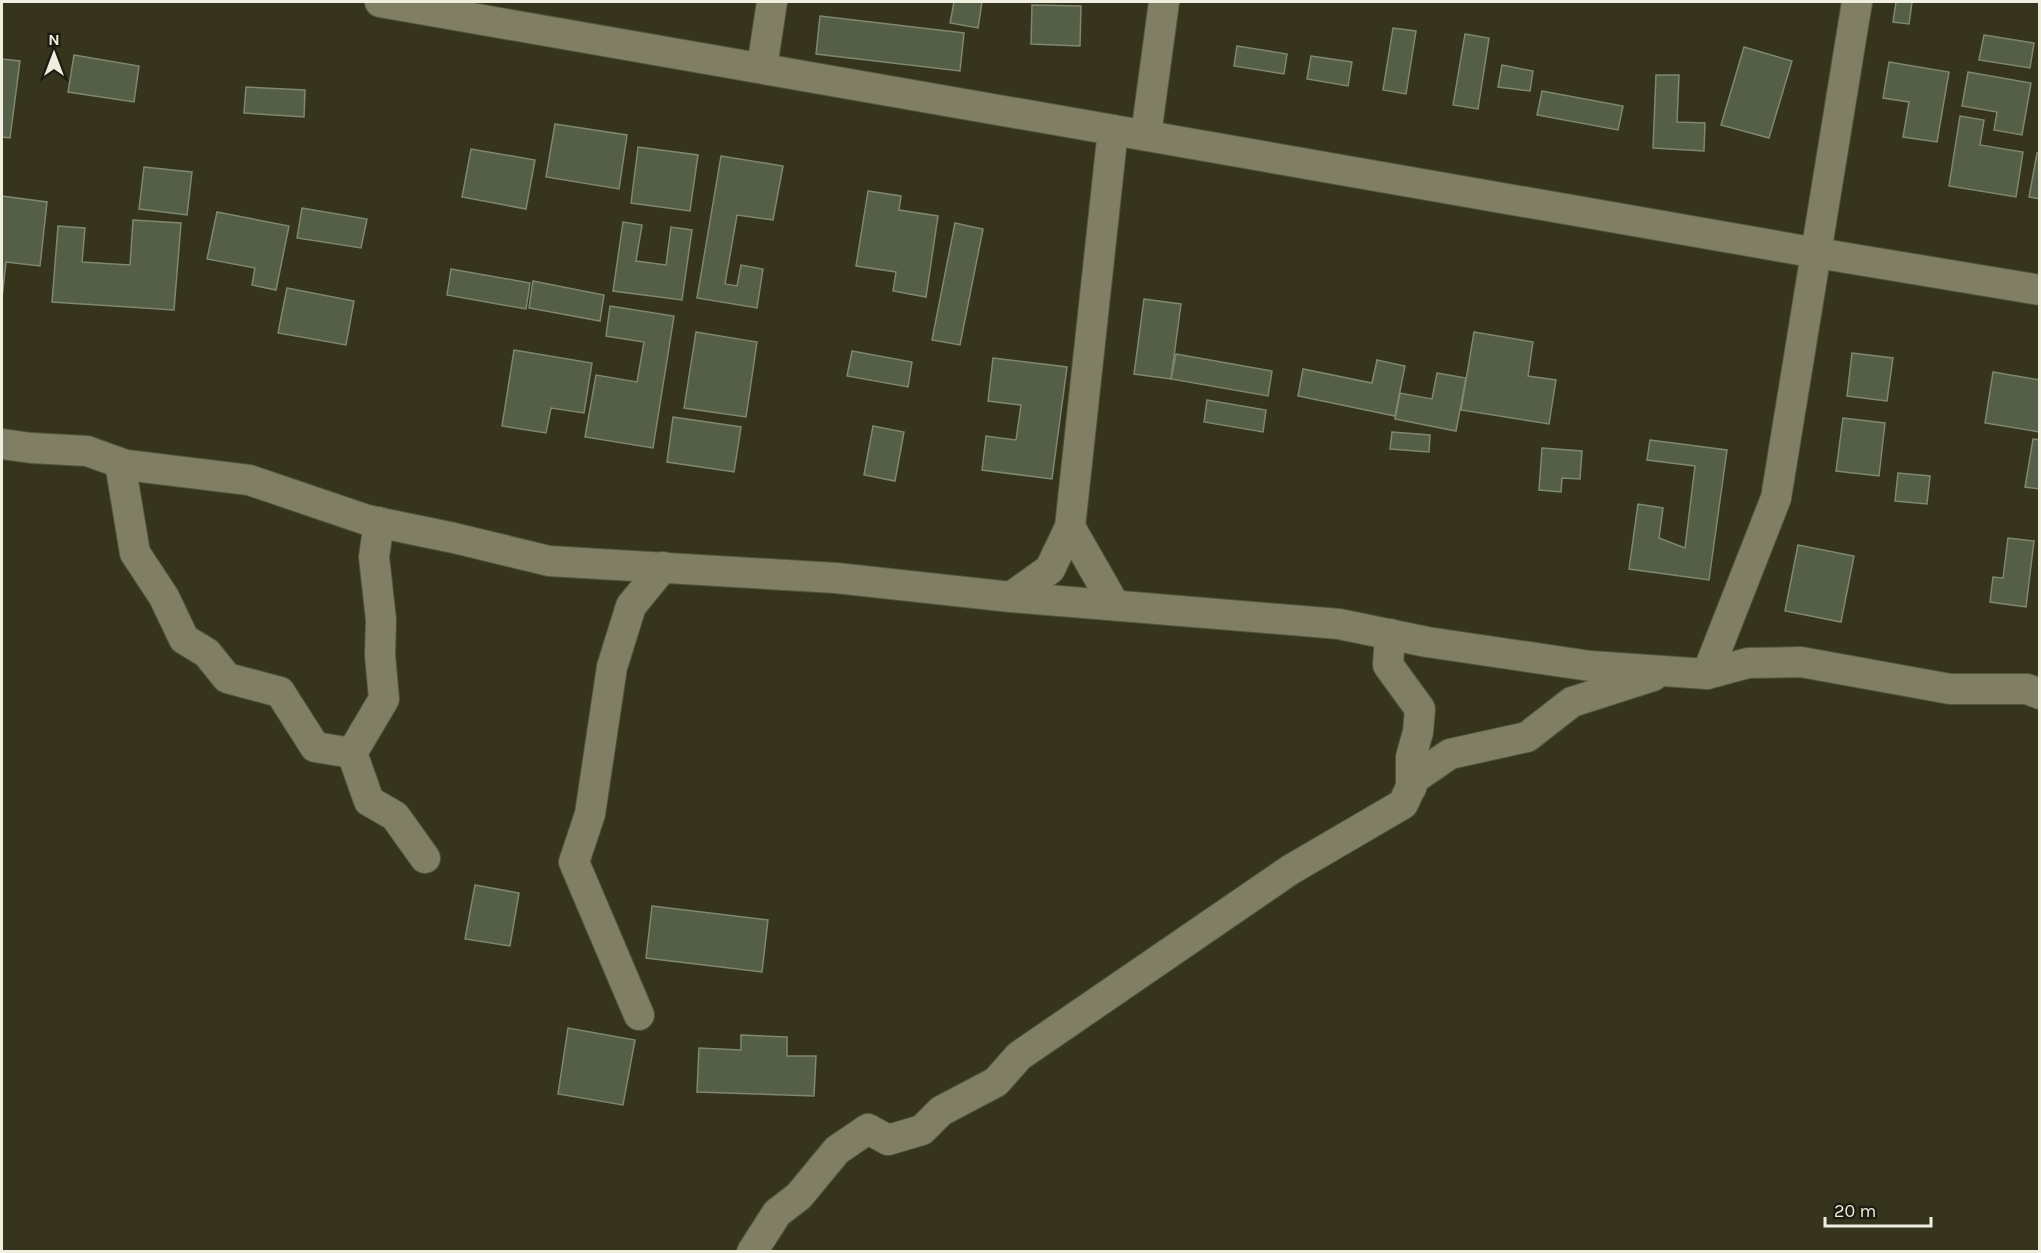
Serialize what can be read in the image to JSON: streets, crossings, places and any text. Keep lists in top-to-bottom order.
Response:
{
  "scale_bar": "20 m",
  "north": "top"
}
